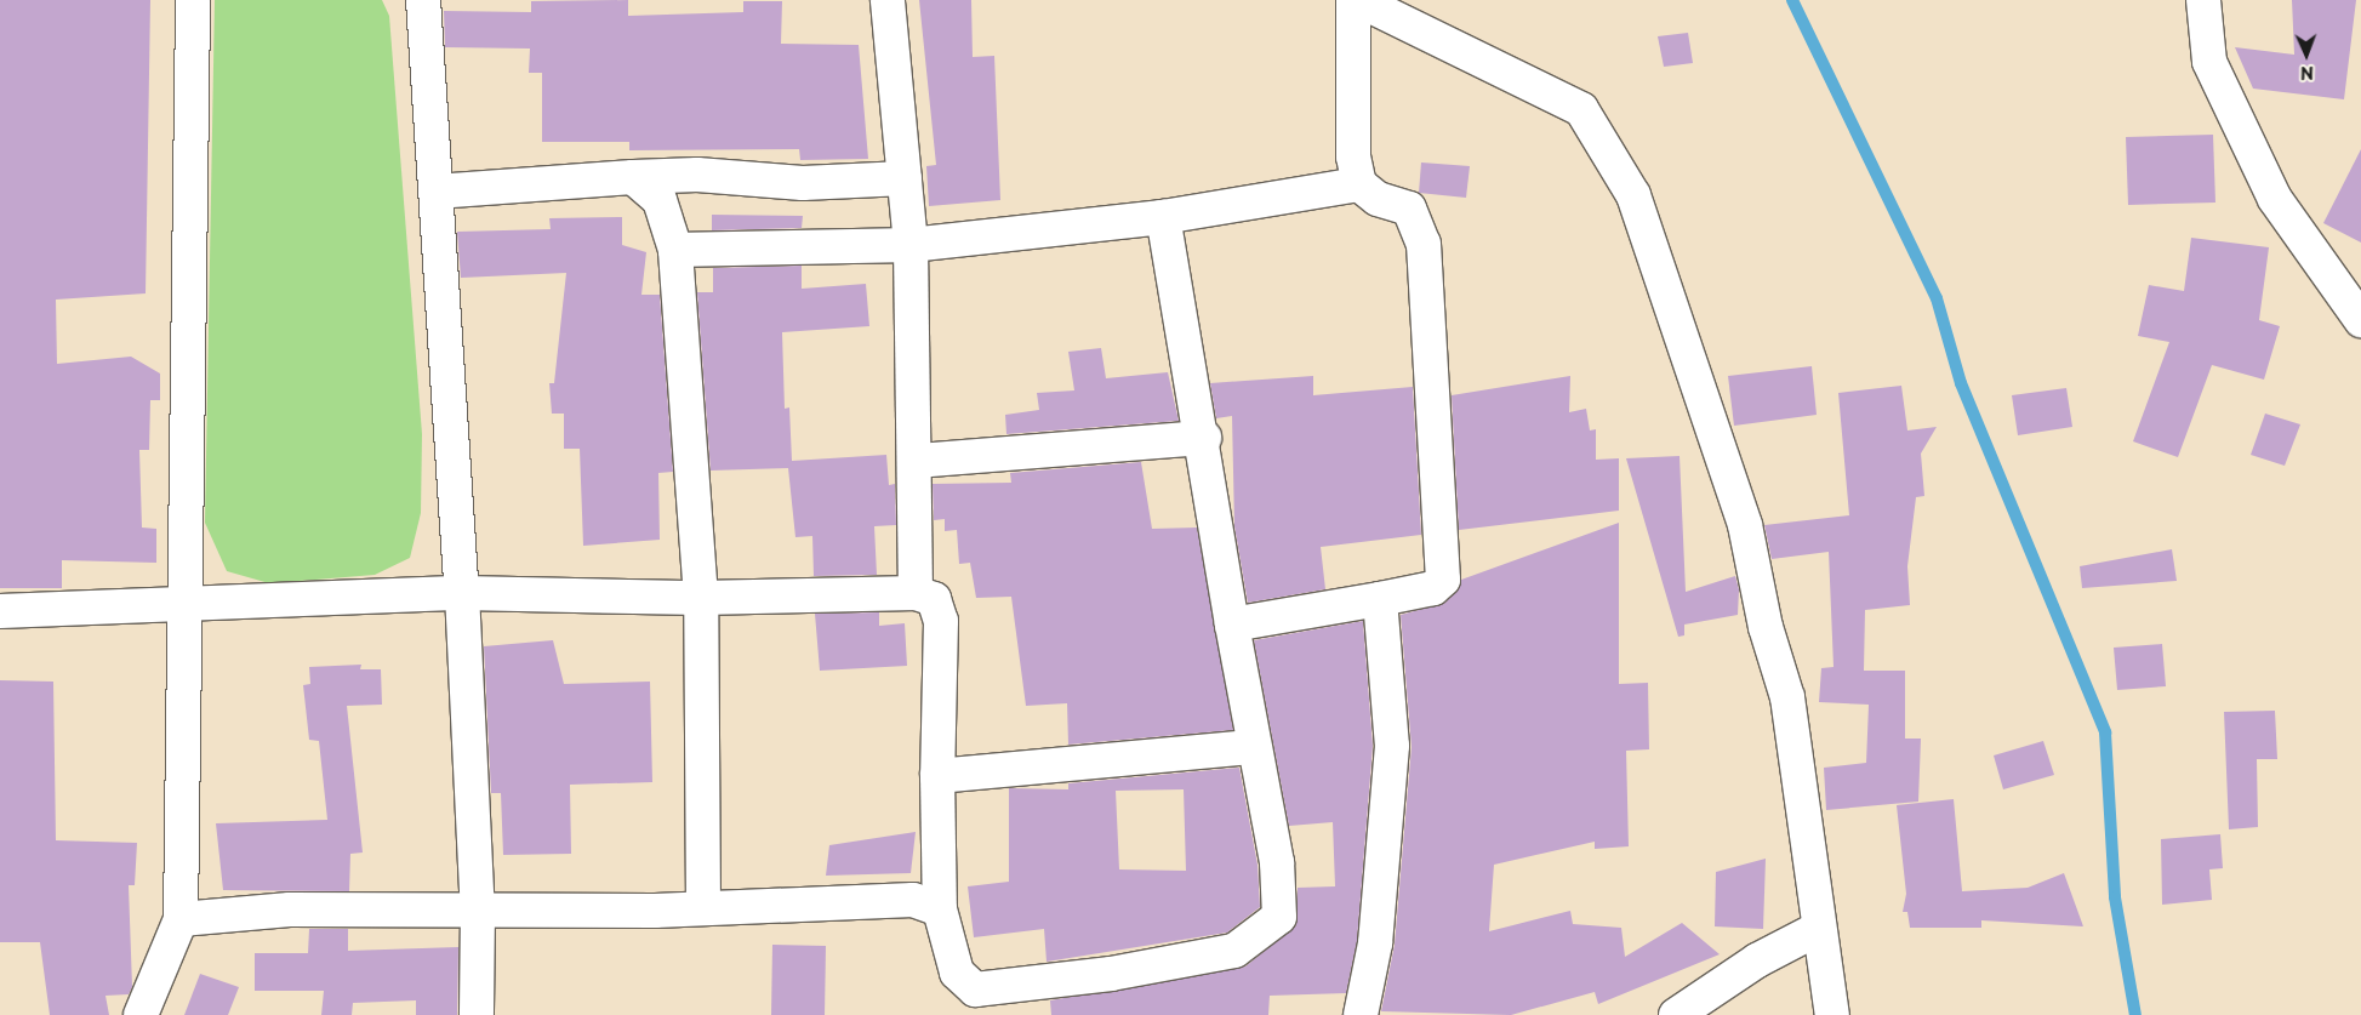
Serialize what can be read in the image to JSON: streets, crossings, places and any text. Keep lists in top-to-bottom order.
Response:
{
  "north": "bottom"
}
